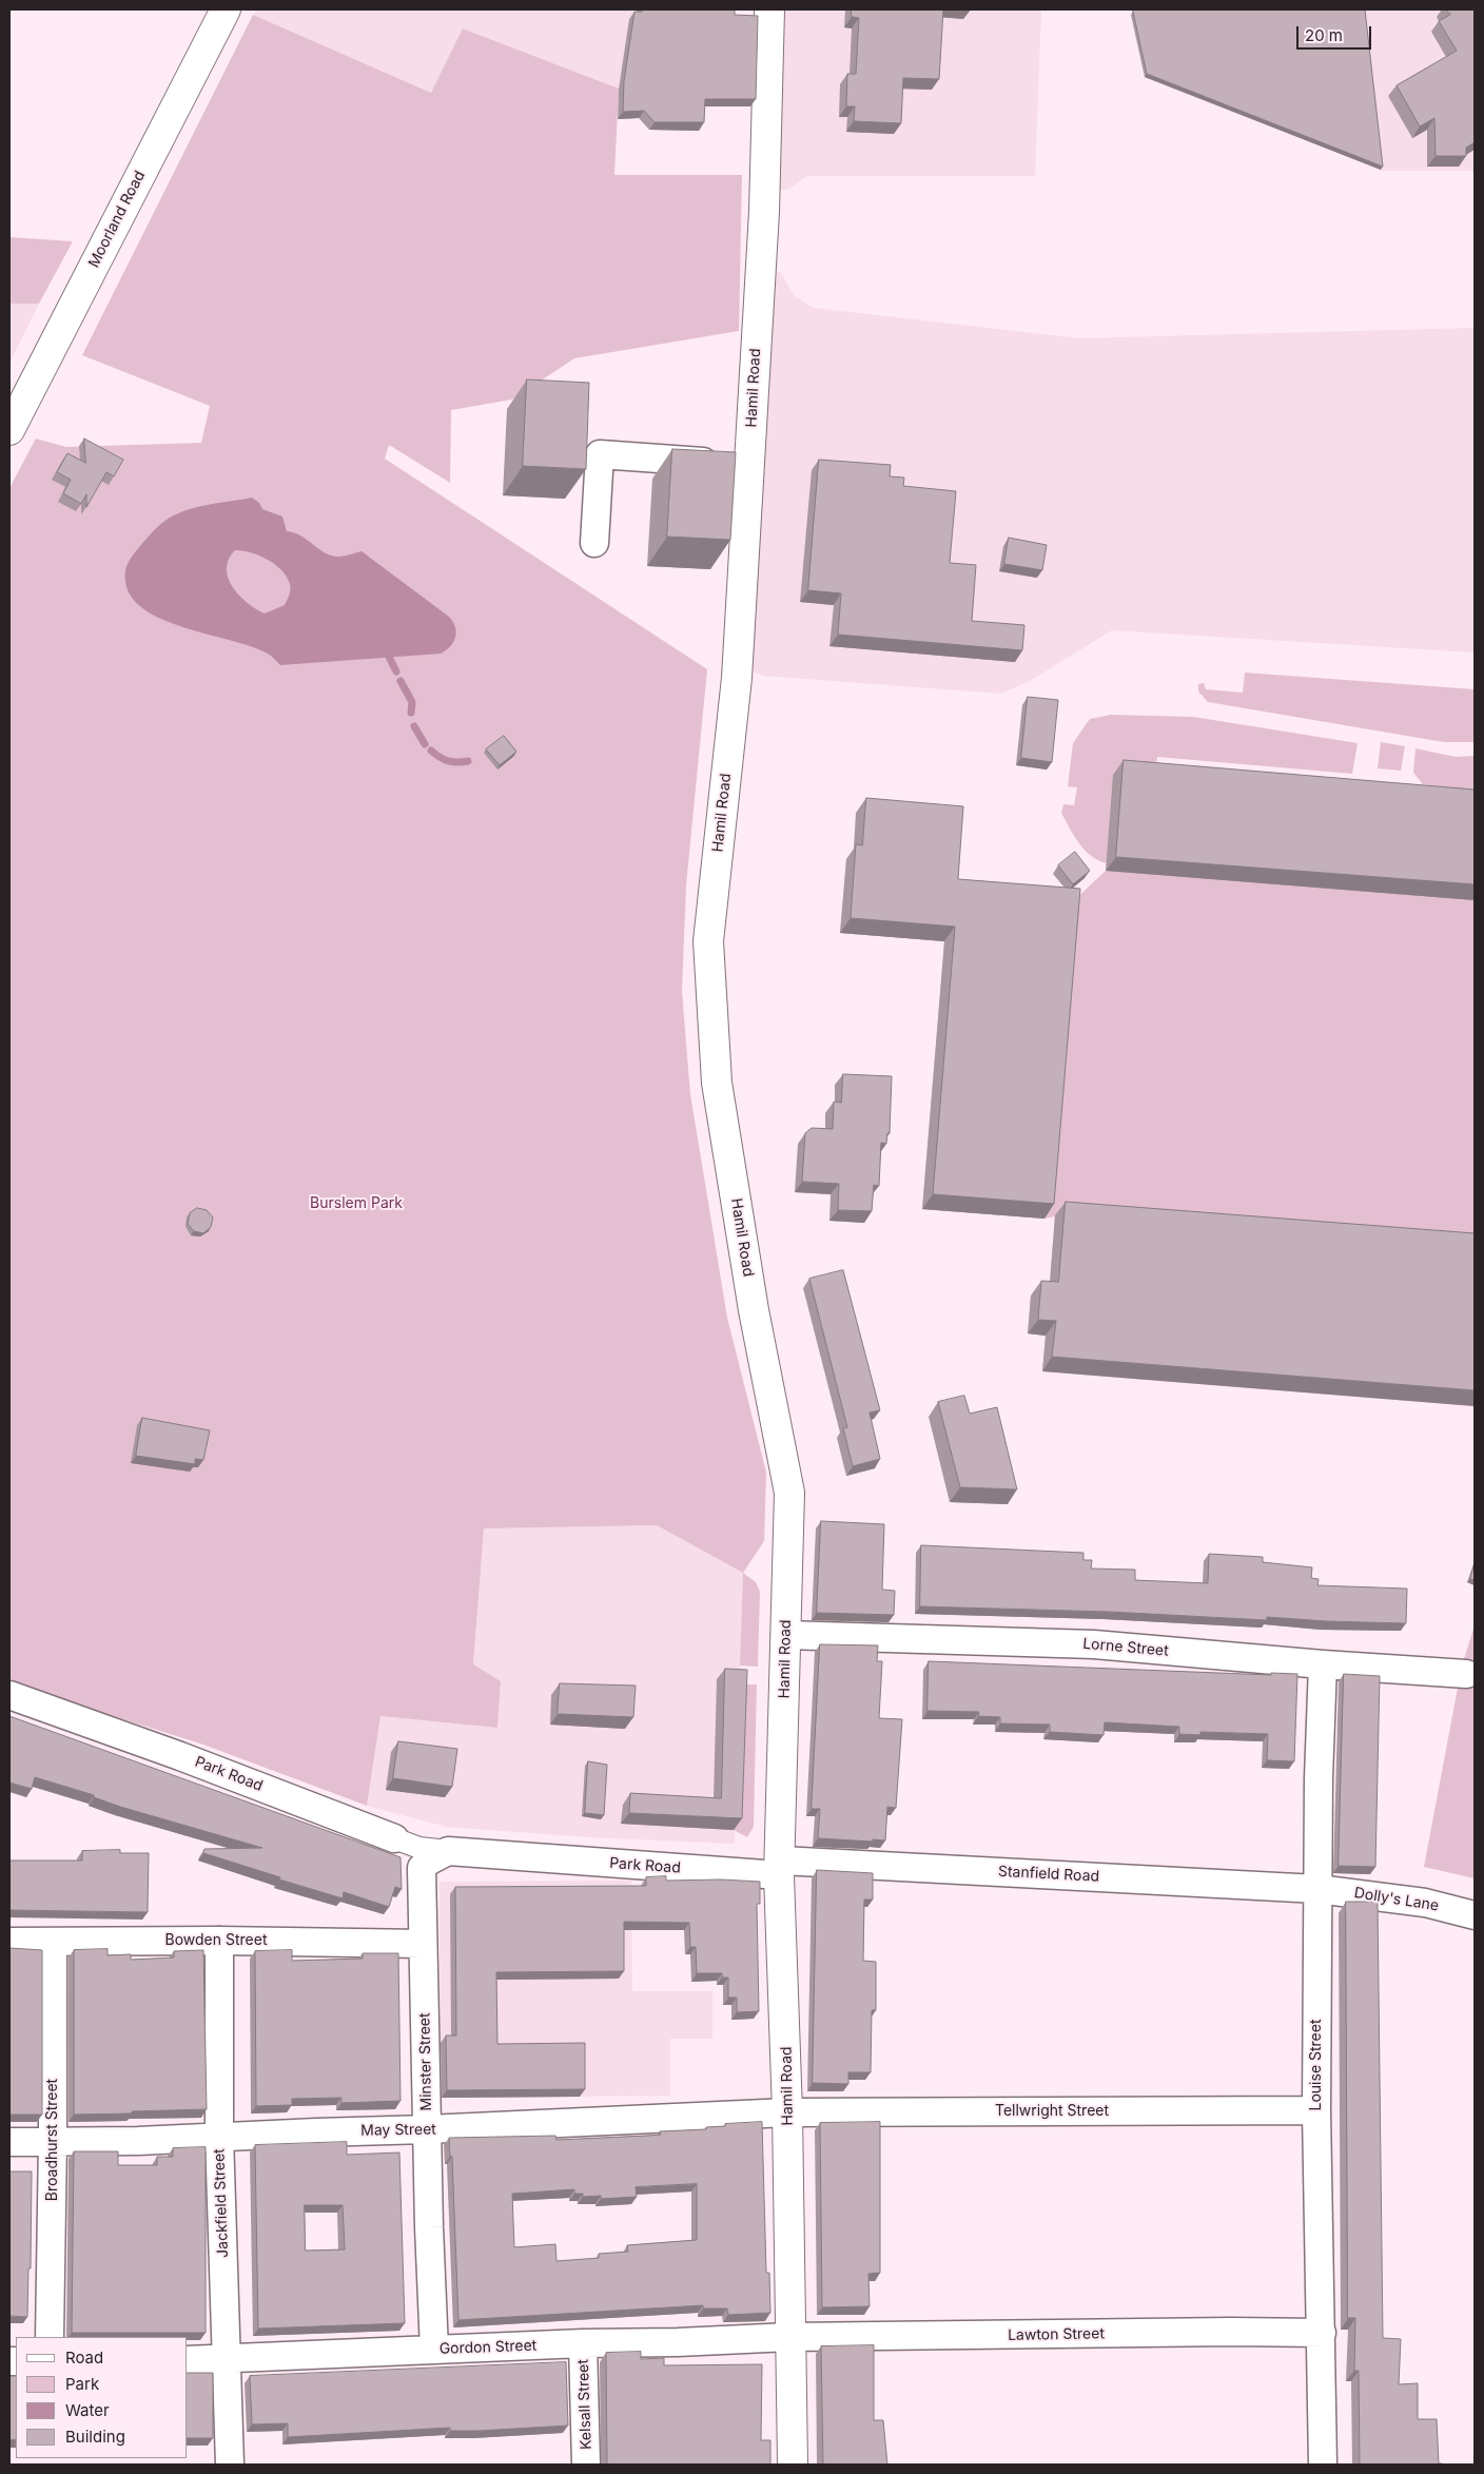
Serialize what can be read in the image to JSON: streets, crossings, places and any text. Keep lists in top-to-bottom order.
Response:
{
  "streets": {
    "street": [
      "Moorland Road",
      "Hamil Road",
      "Lorne Street",
      "Park Road",
      "Stanfield Road",
      "Dolly's Lane",
      "Bowden Street",
      "Minster Street",
      "Louise Street",
      "Tellwright Street",
      "May Street",
      "Broadhurst Street",
      "Jackfield Street",
      "Lawton Street",
      "Gordon Street",
      "Kelsall Street"
    ]
  },
  "crossings": [
    ["Hamil Road", "Lorne Street"],
    ["Hamil Road", "Park Road"],
    ["Hamil Road", "Stanfield Road"],
    ["Hamil Road", "Tellwright Street"],
    ["Hamil Road", "May Street"],
    ["Hamil Road", "Lawton Street"],
    ["Hamil Road", "Gordon Street"],
    ["Lorne Street", "Louise Street"],
    ["Park Road", "Stanfield Road"],
    ["Park Road", "Minster Street"],
    ["Stanfield Road", "Dolly's Lane"],
    ["Stanfield Road", "Louise Street"],
    ["Dolly's Lane", "Louise Street"],
    ["Bowden Street", "Minster Street"],
    ["Bowden Street", "Broadhurst Street"],
    ["Bowden Street", "Jackfield Street"],
    ["Minster Street", "May Street"],
    ["Minster Street", "Gordon Street"],
    ["Louise Street", "Tellwright Street"],
    ["Louise Street", "Lawton Street"],
    ["Tellwright Street", "May Street"],
    ["May Street", "Broadhurst Street"],
    ["May Street", "Jackfield Street"],
    ["Jackfield Street", "Gordon Street"],
    ["Lawton Street", "Gordon Street"],
    ["Gordon Street", "Kelsall Street"]
  ],
  "parks": ["Burslem Park"],
  "legend": [
    "Road",
    "Park",
    "Water",
    "Building"
  ],
  "scale_bar": "20 m"
}
